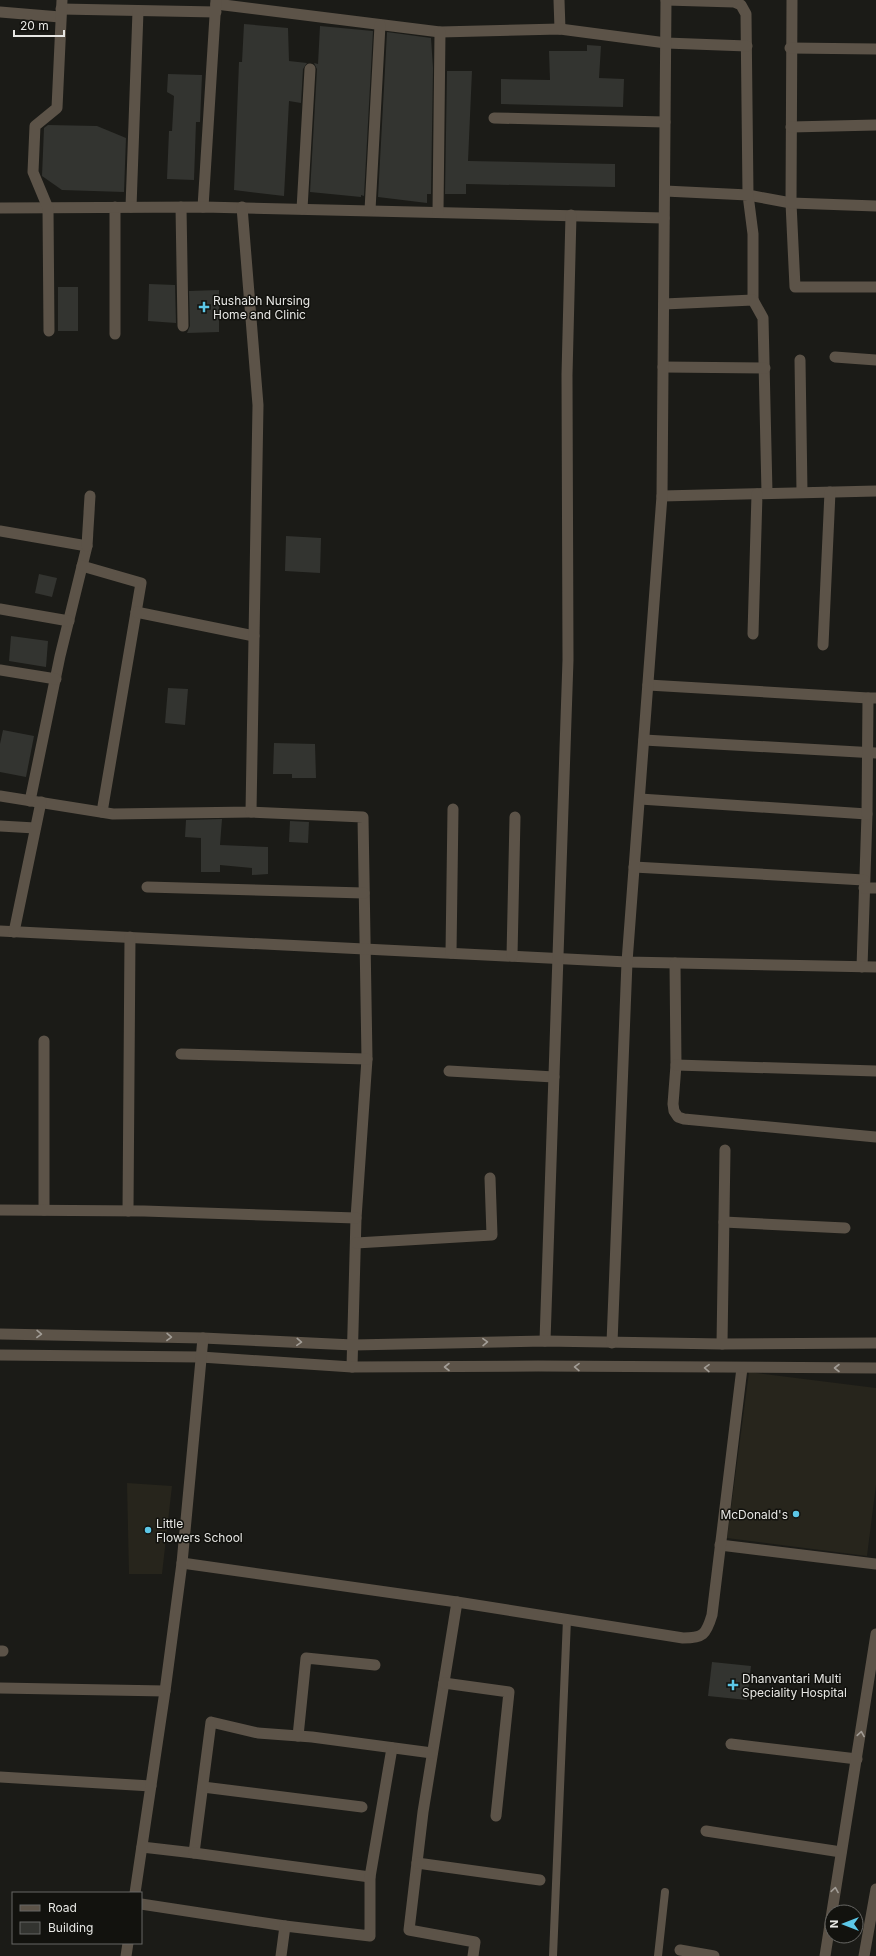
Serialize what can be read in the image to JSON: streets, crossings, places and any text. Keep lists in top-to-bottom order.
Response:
{
  "places": {
    "health": ["Rushabh Nursing Home and Clinic", "Dhanvantari Multi Speciality Hospital"],
    "other": ["McDonald's", "Little Flowers School"]
  },
  "legend": ["Road", "Building"],
  "scale_bar": "20 m",
  "north": "left"
}
